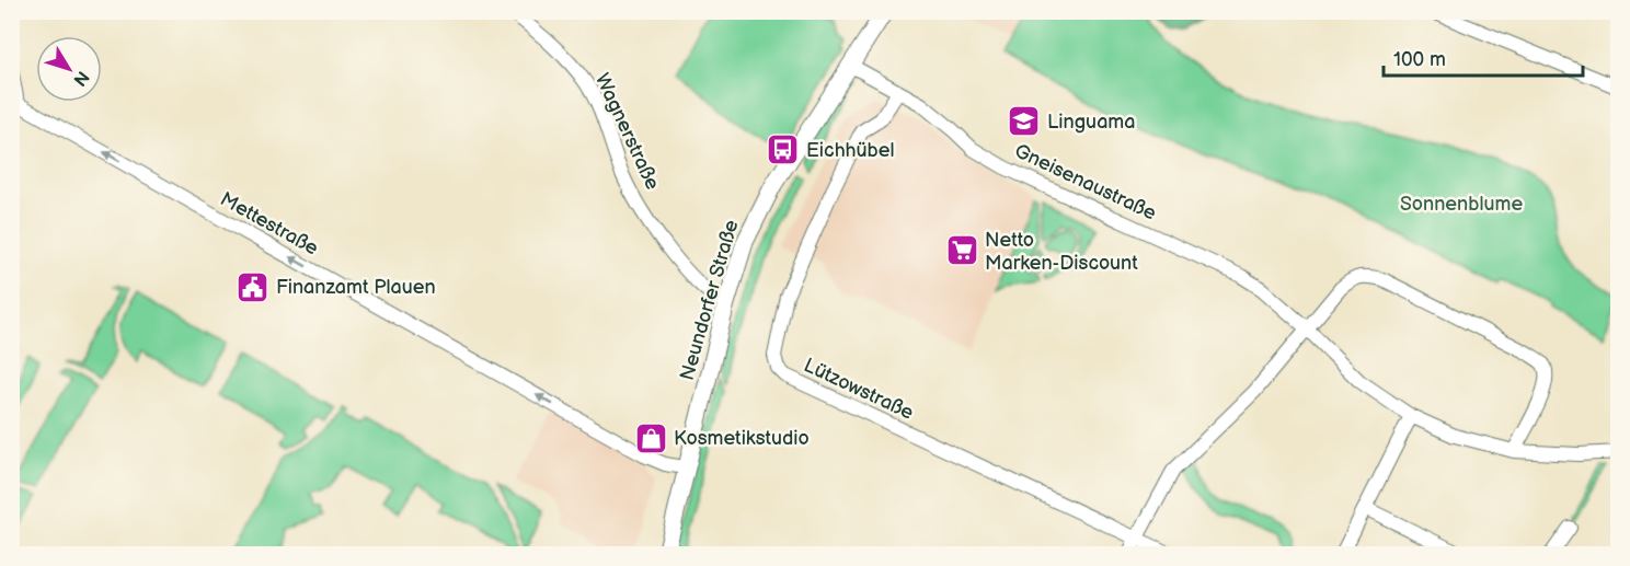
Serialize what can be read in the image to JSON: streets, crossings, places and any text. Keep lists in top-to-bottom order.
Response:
{
  "streets": {
    "street": [
      "Wagnerstraße",
      "Gneisenaustraße",
      "Mettestraße",
      "Neundorfer Straße",
      "Lützowstraße"
    ]
  },
  "crossings": [
    ["Wagnerstraße", "Neundorfer Straße"],
    ["Gneisenaustraße", "Neundorfer Straße"],
    ["Gneisenaustraße", "Lützowstraße"],
    ["Mettestraße", "Neundorfer Straße"]
  ],
  "one_way": ["Mettestraße"],
  "parks": ["Sonnenblume"],
  "places": {
    "school or university": ["Linguama"],
    "bus stop": ["Eichhübel"],
    "supermarket": ["Netto Marken-Discount"],
    "public building": ["Finanzamt Plauen"],
    "shop": ["Kosmetikstudio"]
  },
  "scale_bar": "100 m",
  "north": "bottom right"
}
